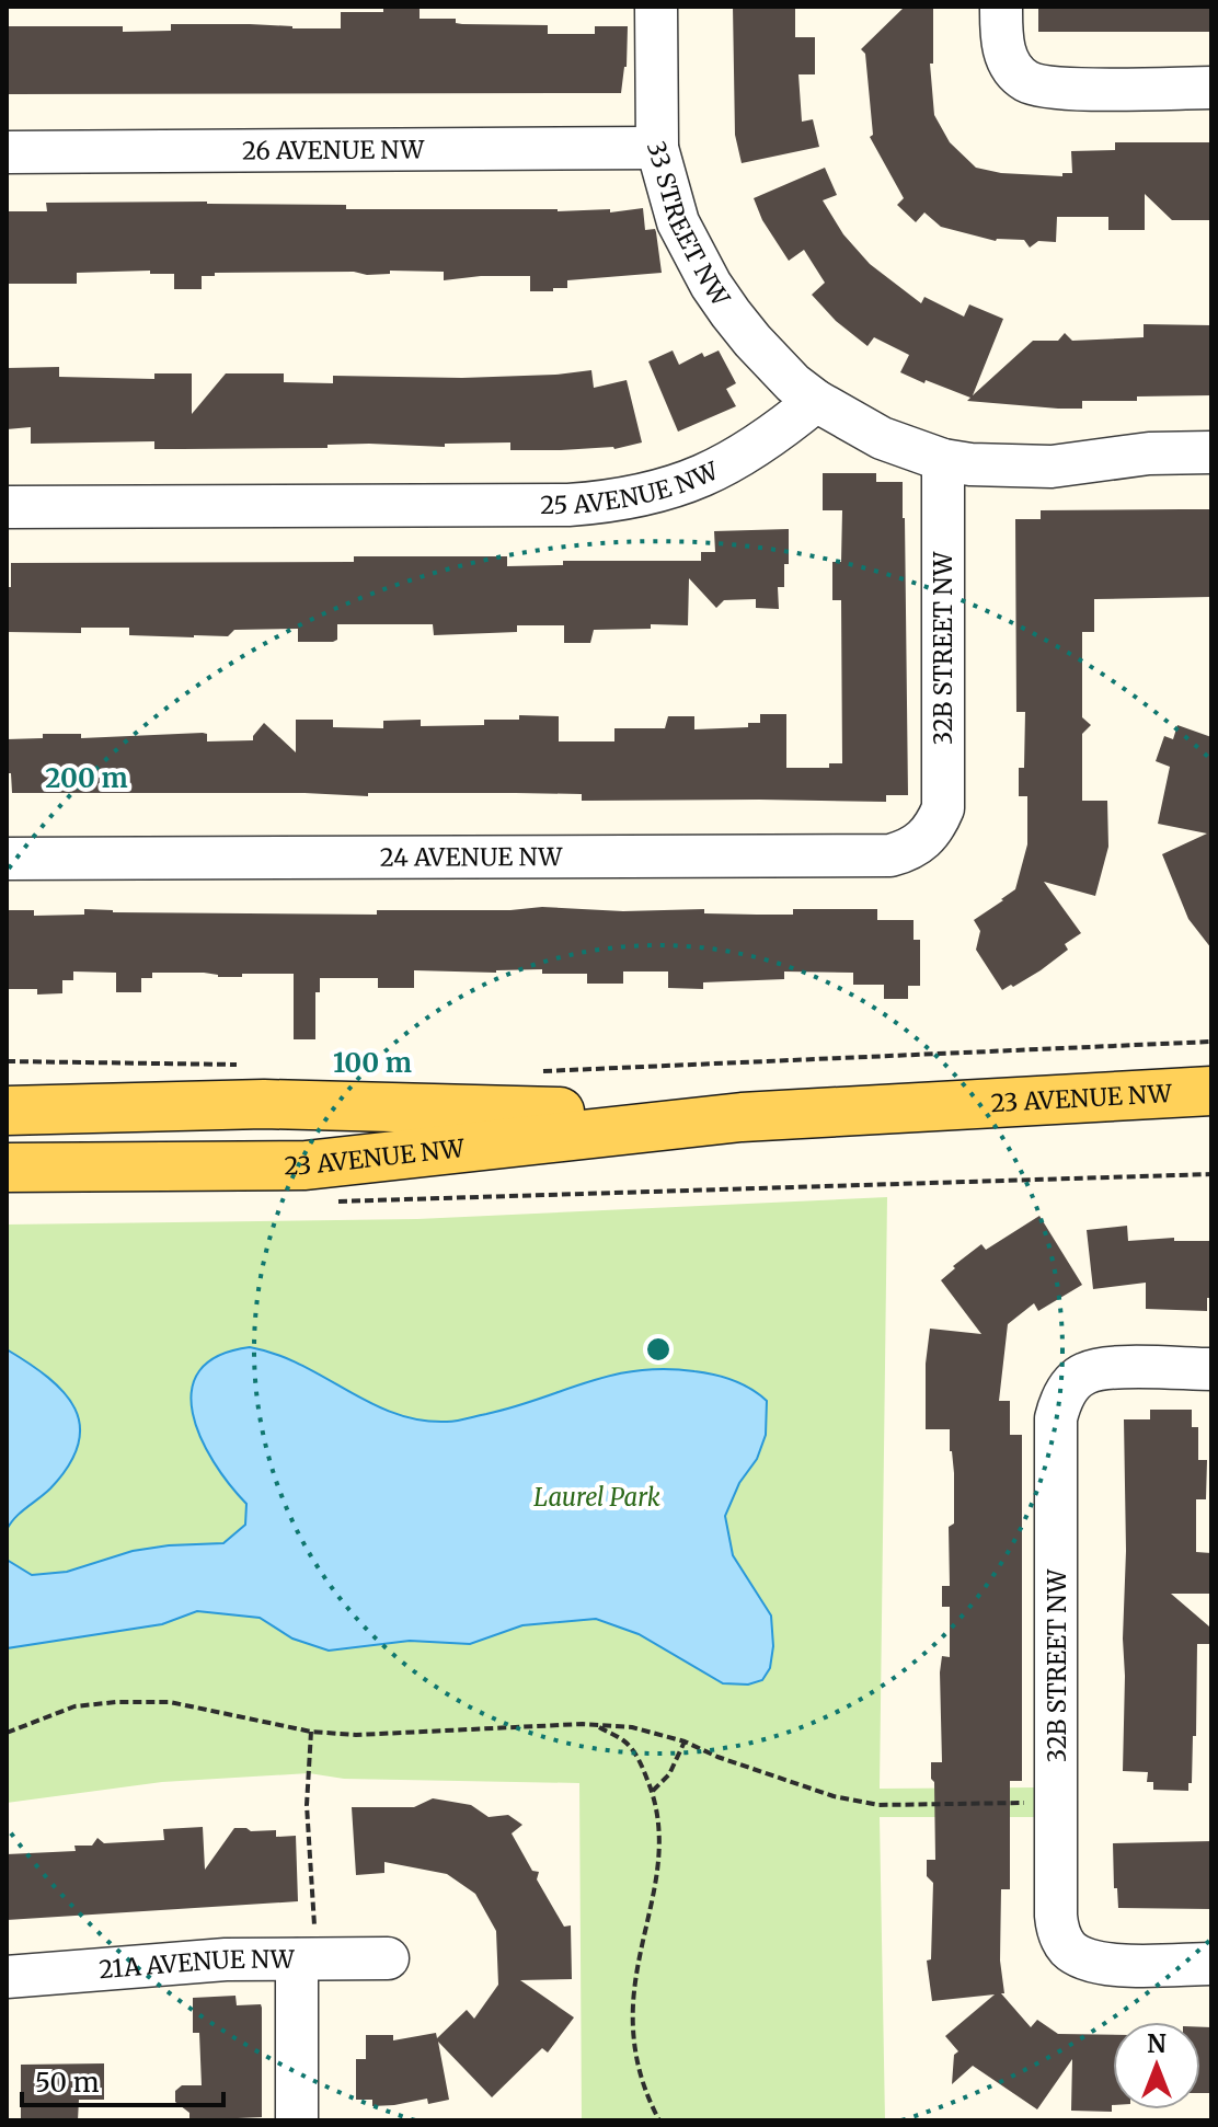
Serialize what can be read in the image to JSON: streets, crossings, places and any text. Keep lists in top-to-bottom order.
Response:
{
  "streets": {
    "main road": ["23 AVENUE NW"],
    "street": [
      "26 AVENUE NW",
      "33 STREET NW",
      "25 AVENUE NW",
      "32B STREET NW",
      "24 AVENUE NW",
      "21A AVENUE NW"
    ]
  },
  "crossings": [
    ["26 AVENUE NW", "33 STREET NW"],
    ["33 STREET NW", "25 AVENUE NW"],
    ["32B STREET NW", "24 AVENUE NW"]
  ],
  "parks": ["Laurel Park"],
  "scale_bar": "50 m",
  "north": "top",
  "rings": ["200 m", "100 m"]
}
